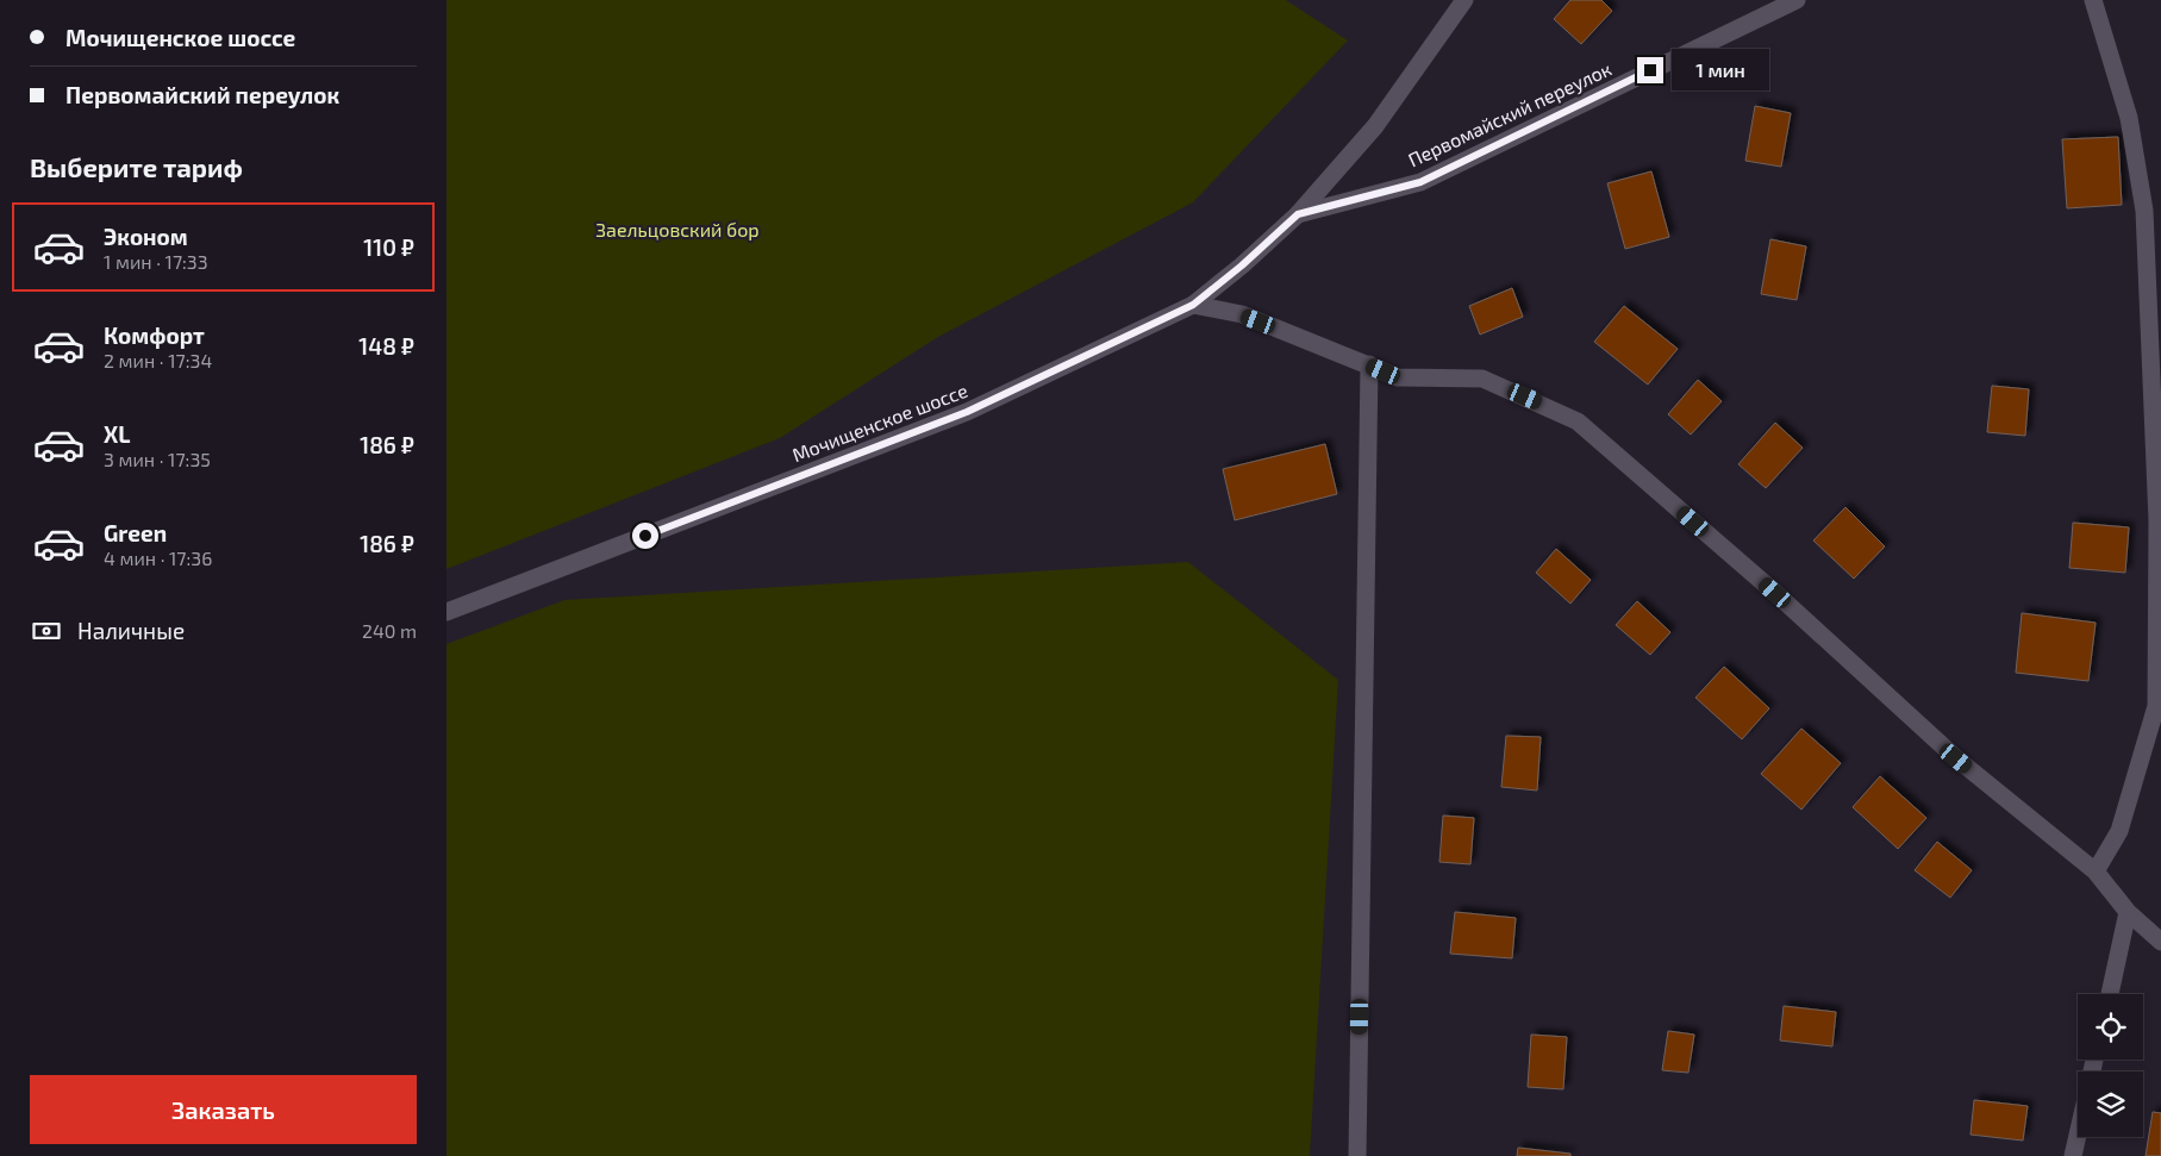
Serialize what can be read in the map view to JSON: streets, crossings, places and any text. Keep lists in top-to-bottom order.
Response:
{
  "streets": {
    "street": ["Первомайский переулок", "Мочищенское шоссе"]
  },
  "crossings": [
    ["Первомайский переулок", "Мочищенское шоссе"]
  ],
  "parks": ["Заельцовский бор"],
  "page": {
    "banner": ["Мочищенское шоссе", "Первомайский переулок"],
    "bubble": "1 мин",
    "heading": "Выберите тариф",
    "list": [
      {
        "name": "Эконом",
        "note": "1 мин · 17:33",
        "value": "110 ₽"
      },
      {
        "name": "Комфорт",
        "note": "2 мин · 17:34",
        "value": "148 ₽"
      },
      {
        "name": "XL",
        "note": "3 мин · 17:35",
        "value": "186 ₽"
      },
      {
        "name": "Green",
        "note": "4 мин · 17:36",
        "value": "186 ₽"
      }
    ],
    "pay": ["Наличные", "240 m"],
    "buttons": "Заказать"
  }
}
